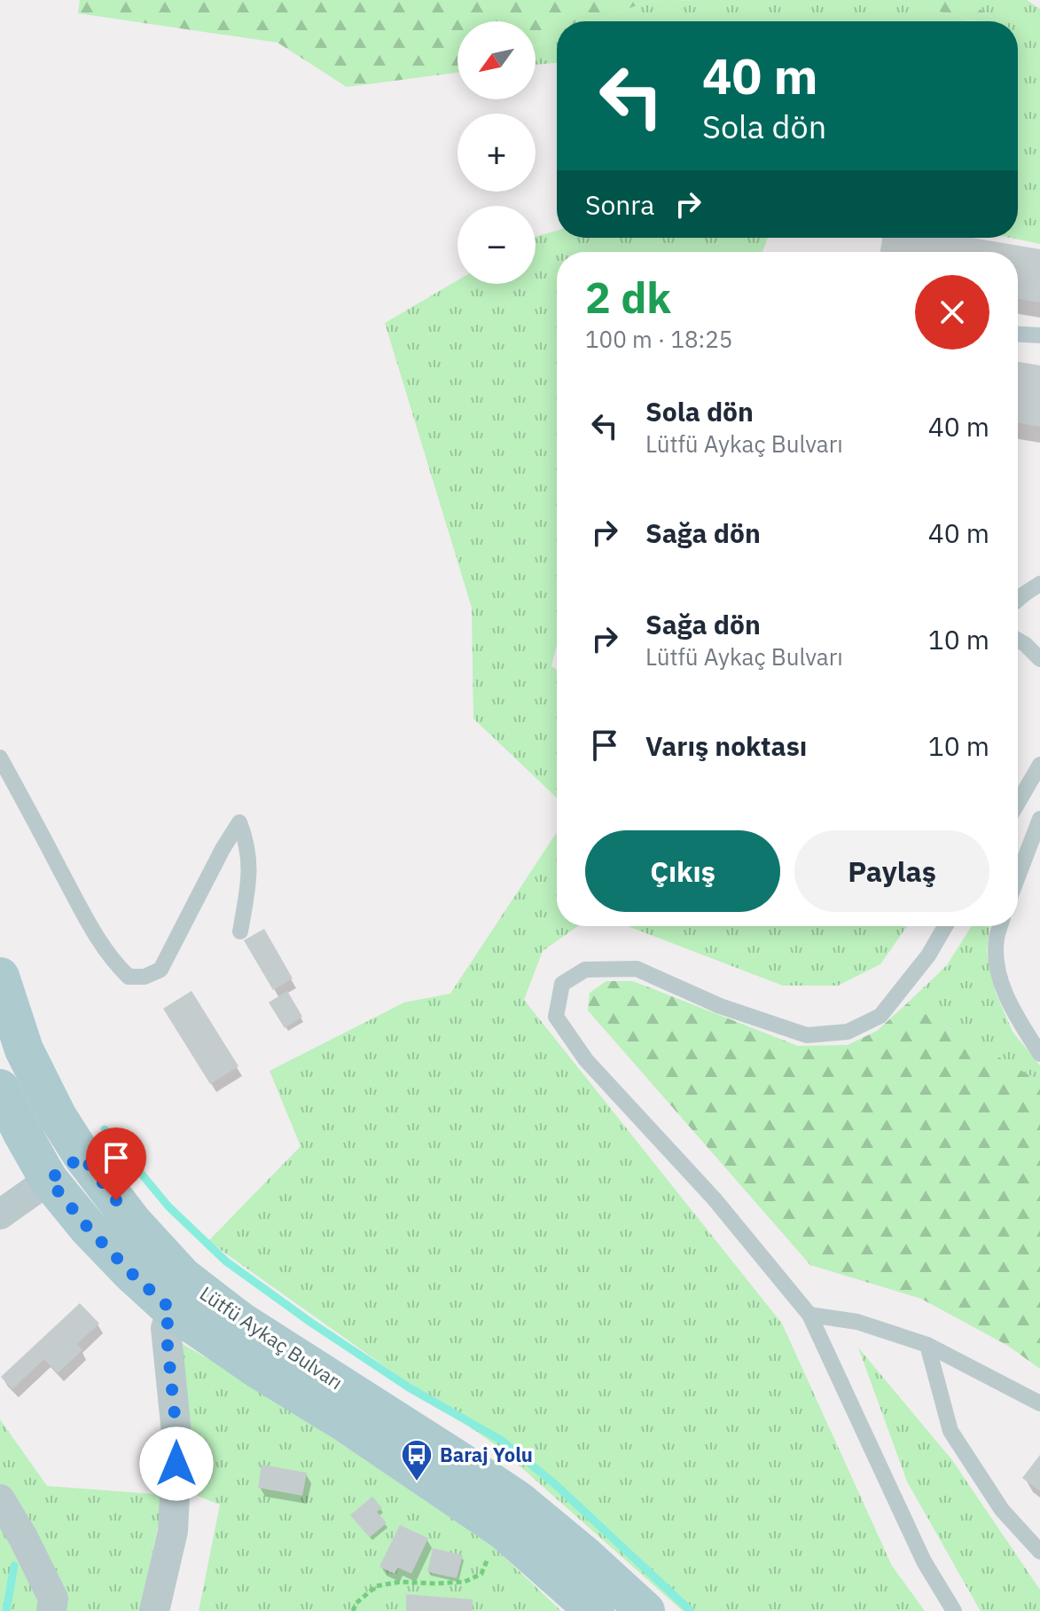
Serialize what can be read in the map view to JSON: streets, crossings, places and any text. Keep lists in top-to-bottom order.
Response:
{
  "streets": {
    "main road": ["Lütfü Aykaç Bulvarı"]
  },
  "places": {
    "bus stop": ["Baraj Yolu"]
  },
  "north": "bottom left",
  "page": {
    "map_buttons": ["+", "−"],
    "turn": ["40 m", "Sola dön"],
    "then": "Sonra",
    "heading": ["2 dk", "100 m · 18:25"],
    "list": [
      {
        "name": "Sola dön",
        "note": "Lütfü Aykaç Bulvarı",
        "value": "40 m"
      },
      {
        "name": "Sağa dön",
        "value": "40 m"
      },
      {
        "name": "Sağa dön",
        "note": "Lütfü Aykaç Bulvarı",
        "value": "10 m"
      },
      {
        "name": "Varış noktası",
        "value": "10 m"
      }
    ],
    "buttons": ["Çıkış", "Paylaş"]
  }
}
